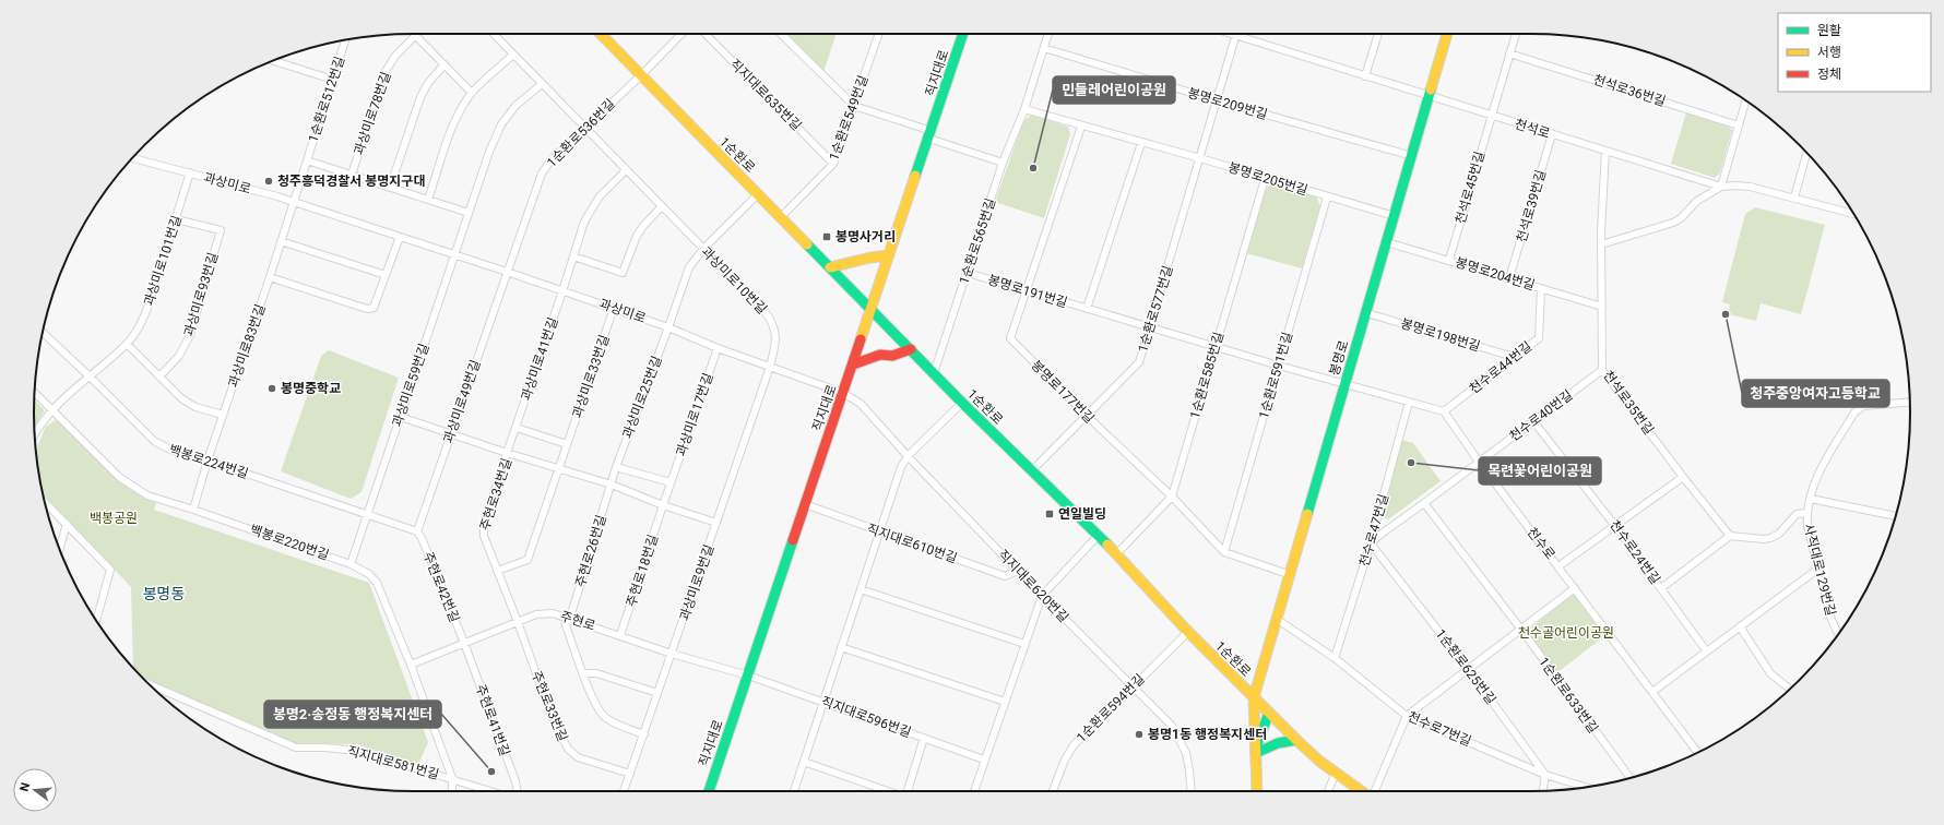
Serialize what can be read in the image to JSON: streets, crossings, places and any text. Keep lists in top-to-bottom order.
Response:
{
  "streets": {
    "street": [
      "직지대로",
      "천석로36번길",
      "직지대로635번길",
      "1순환로512번길",
      "봉명로209번길",
      "과상미로78번길",
      "1순환로549번길",
      "천석로",
      "1순환로536번길",
      "1순환로",
      "봉명로205번길",
      "과상미로",
      "천석로45번길",
      "천석로39번길",
      "1순환로565번길",
      "과상미로101번길",
      "봉명로204번길",
      "과상미로10번길",
      "봉명로191번길",
      "과상미로93번길",
      "1순환로577번길",
      "봉명로198번길",
      "과상미로83번길",
      "봉명로",
      "과상미로41번길",
      "천수로44번길",
      "1순환로585번길",
      "1순환로591번길",
      "과상미로33번길",
      "과상미로59번길",
      "봉명로177번길",
      "과상미로25번길",
      "과상미로49번길",
      "천석로35번길",
      "과상미로17번길",
      "천수로40번길",
      "백봉로224번길",
      "주현로34번길",
      "천수로47번길",
      "백봉로220번길",
      "직지대로610번길",
      "천수로",
      "주현로26번길",
      "천수로24번길",
      "사직대로129번길",
      "주현로18번길",
      "과상미로9번길",
      "직지대로620번길",
      "주현로42번길",
      "주현로",
      "1순환로625번길",
      "1순환로633번길",
      "주현로33번길",
      "1순환로594번길",
      "직지대로596번길",
      "주현로41번길",
      "천수로7번길",
      "직지대로581번길"
    ]
  },
  "crossings": [
    ["직지대로", "1순환로"],
    ["직지대로", "과상미로"],
    ["직지대로", "직지대로610번길"],
    ["직지대로", "직지대로620번길"],
    ["직지대로", "주현로"],
    ["직지대로", "직지대로596번길"],
    ["천석로36번길", "천석로45번길"],
    ["직지대로635번길", "1순환로549번길"],
    ["1순환로512번길", "과상미로78번길"],
    ["1순환로512번길", "과상미로"],
    ["1순환로512번길", "과상미로83번길"],
    ["1순환로512번길", "과상미로59번길"],
    ["봉명로209번길", "1순환로565번길"],
    ["봉명로209번길", "1순환로577번길"],
    ["봉명로209번길", "봉명로"],
    ["1순환로549번길", "1순환로"],
    ["천석로", "천석로45번길"],
    ["천석로", "천석로39번길"],
    ["천석로", "1순환로577번길"],
    ["천석로", "봉명로"],
    ["천석로", "천석로35번길"],
    ["1순환로536번길", "1순환로"],
    ["1순환로536번길", "과상미로"],
    ["1순환로536번길", "과상미로10번길"],
    ["1순환로536번길", "과상미로49번길"],
    ["1순환로", "1순환로565번길"],
    ["1순환로", "1순환로577번길"],
    ["1순환로", "봉명로"],
    ["1순환로", "1순환로585번길"],
    ["1순환로", "과상미로25번길"],
    ["1순환로", "1순환로594번길"],
    ["봉명로205번길", "1순환로565번길"],
    ["봉명로205번길", "1순환로577번길"],
    ["봉명로205번길", "봉명로"],
    ["봉명로205번길", "1순환로585번길"],
    ["봉명로205번길", "1순환로591번길"],
    ["봉명로205번길", "봉명로177번길"],
    ["과상미로", "과상미로101번길"],
    ["과상미로", "과상미로10번길"],
    ["과상미로", "과상미로83번길"],
    ["과상미로", "과상미로41번길"],
    ["과상미로", "과상미로33번길"],
    ["과상미로", "과상미로59번길"],
    ["과상미로", "과상미로25번길"],
    ["과상미로", "과상미로49번길"],
    ["과상미로", "과상미로17번길"],
    ["과상미로", "과상미로9번길"],
    ["과상미로", "직지대로620번길"],
    ["천석로45번길", "봉명로204번길"],
    ["천석로39번길", "봉명로204번길"],
    ["1순환로565번길", "봉명로191번길"],
    ["과상미로101번길", "과상미로93번길"],
    ["과상미로101번길", "백봉로224번길"],
    ["과상미로101번길", "백봉로220번길"],
    ["봉명로204번길", "봉명로"],
    ["봉명로204번길", "천수로44번길"],
    ["봉명로204번길", "천석로35번길"],
    ["과상미로10번길", "과상미로59번길"],
    ["과상미로10번길", "과상미로25번길"],
    ["과상미로10번길", "과상미로9번길"],
    ["봉명로191번길", "1순환로577번길"],
    ["봉명로191번길", "봉명로"],
    ["봉명로191번길", "1순환로585번길"],
    ["봉명로191번길", "1순환로591번길"],
    ["봉명로191번길", "봉명로177번길"],
    ["1순환로577번길", "봉명로177번길"],
    ["봉명로198번길", "봉명로"],
    ["봉명로198번길", "천수로44번길"],
    ["과상미로83번길", "백봉로224번길"],
    ["과상미로83번길", "백봉로220번길"],
    ["봉명로", "봉명로177번길"],
    ["봉명로", "천수로7번길"],
    ["과상미로41번길", "주현로34번길"],
    ["천수로44번길", "천수로"],
    ["1순환로585번길", "봉명로177번길"],
    ["1순환로591번길", "봉명로177번길"],
    ["과상미로33번길", "주현로34번길"],
    ["과상미로59번길", "백봉로224번길"],
    ["과상미로59번길", "백봉로220번길"],
    ["과상미로25번길", "주현로34번길"],
    ["과상미로25번길", "주현로26번길"],
    ["과상미로49번길", "백봉로224번길"],
    ["과상미로49번길", "주현로42번길"],
    ["천석로35번길", "천수로40번길"],
    ["천석로35번길", "천수로24번길"],
    ["과상미로17번길", "주현로34번길"],
    ["과상미로17번길", "주현로18번길"],
    ["천수로40번길", "천수로47번길"],
    ["천수로40번길", "천수로"],
    ["천수로40번길", "천수로24번길"],
    ["천수로40번길", "1순환로625번길"],
    ["천수로40번길", "1순환로633번길"],
    ["백봉로224번길", "주현로42번길"],
    ["주현로34번길", "주현로26번길"],
    ["주현로34번길", "주현로18번길"],
    ["주현로34번길", "과상미로9번길"],
    ["주현로34번길", "주현로"],
    ["주현로34번길", "주현로33번길"],
    ["천수로47번길", "1순환로625번길"],
    ["천수로47번길", "천수로7번길"],
    ["백봉로220번길", "주현로"],
    ["백봉로220번길", "직지대로581번길"],
    ["직지대로610번길", "직지대로620번길"],
    ["주현로26번길", "주현로"],
    ["주현로18번길", "주현로"],
    ["과상미로9번길", "주현로"],
    ["과상미로9번길", "주현로33번길"],
    ["직지대로620번길", "1순환로594번길"],
    ["주현로42번길", "주현로"],
    ["주현로42번길", "주현로41번길"],
    ["주현로", "주현로33번길"],
    ["주현로", "직지대로596번길"],
    ["주현로", "주현로41번길"],
    ["1순환로625번길", "천수로7번길"]
  ],
  "districts": ["봉명동"],
  "parks": ["백봉공원", "천수골어린이공원"],
  "places": {
    "other": [
      "민들레어린이공원",
      "청주흥덕경찰서 봉명지구대",
      "청주중앙여자고등학교",
      "봉명중학교",
      "목련꽃어린이공원",
      "봉명1동 행정복지센터",
      "봉명2·송정동 행정복지센터"
    ],
    "transit": ["봉명사거리", "연일빌딩"]
  },
  "legend": ["원활", "서행", "정체"],
  "north": "left"
}
